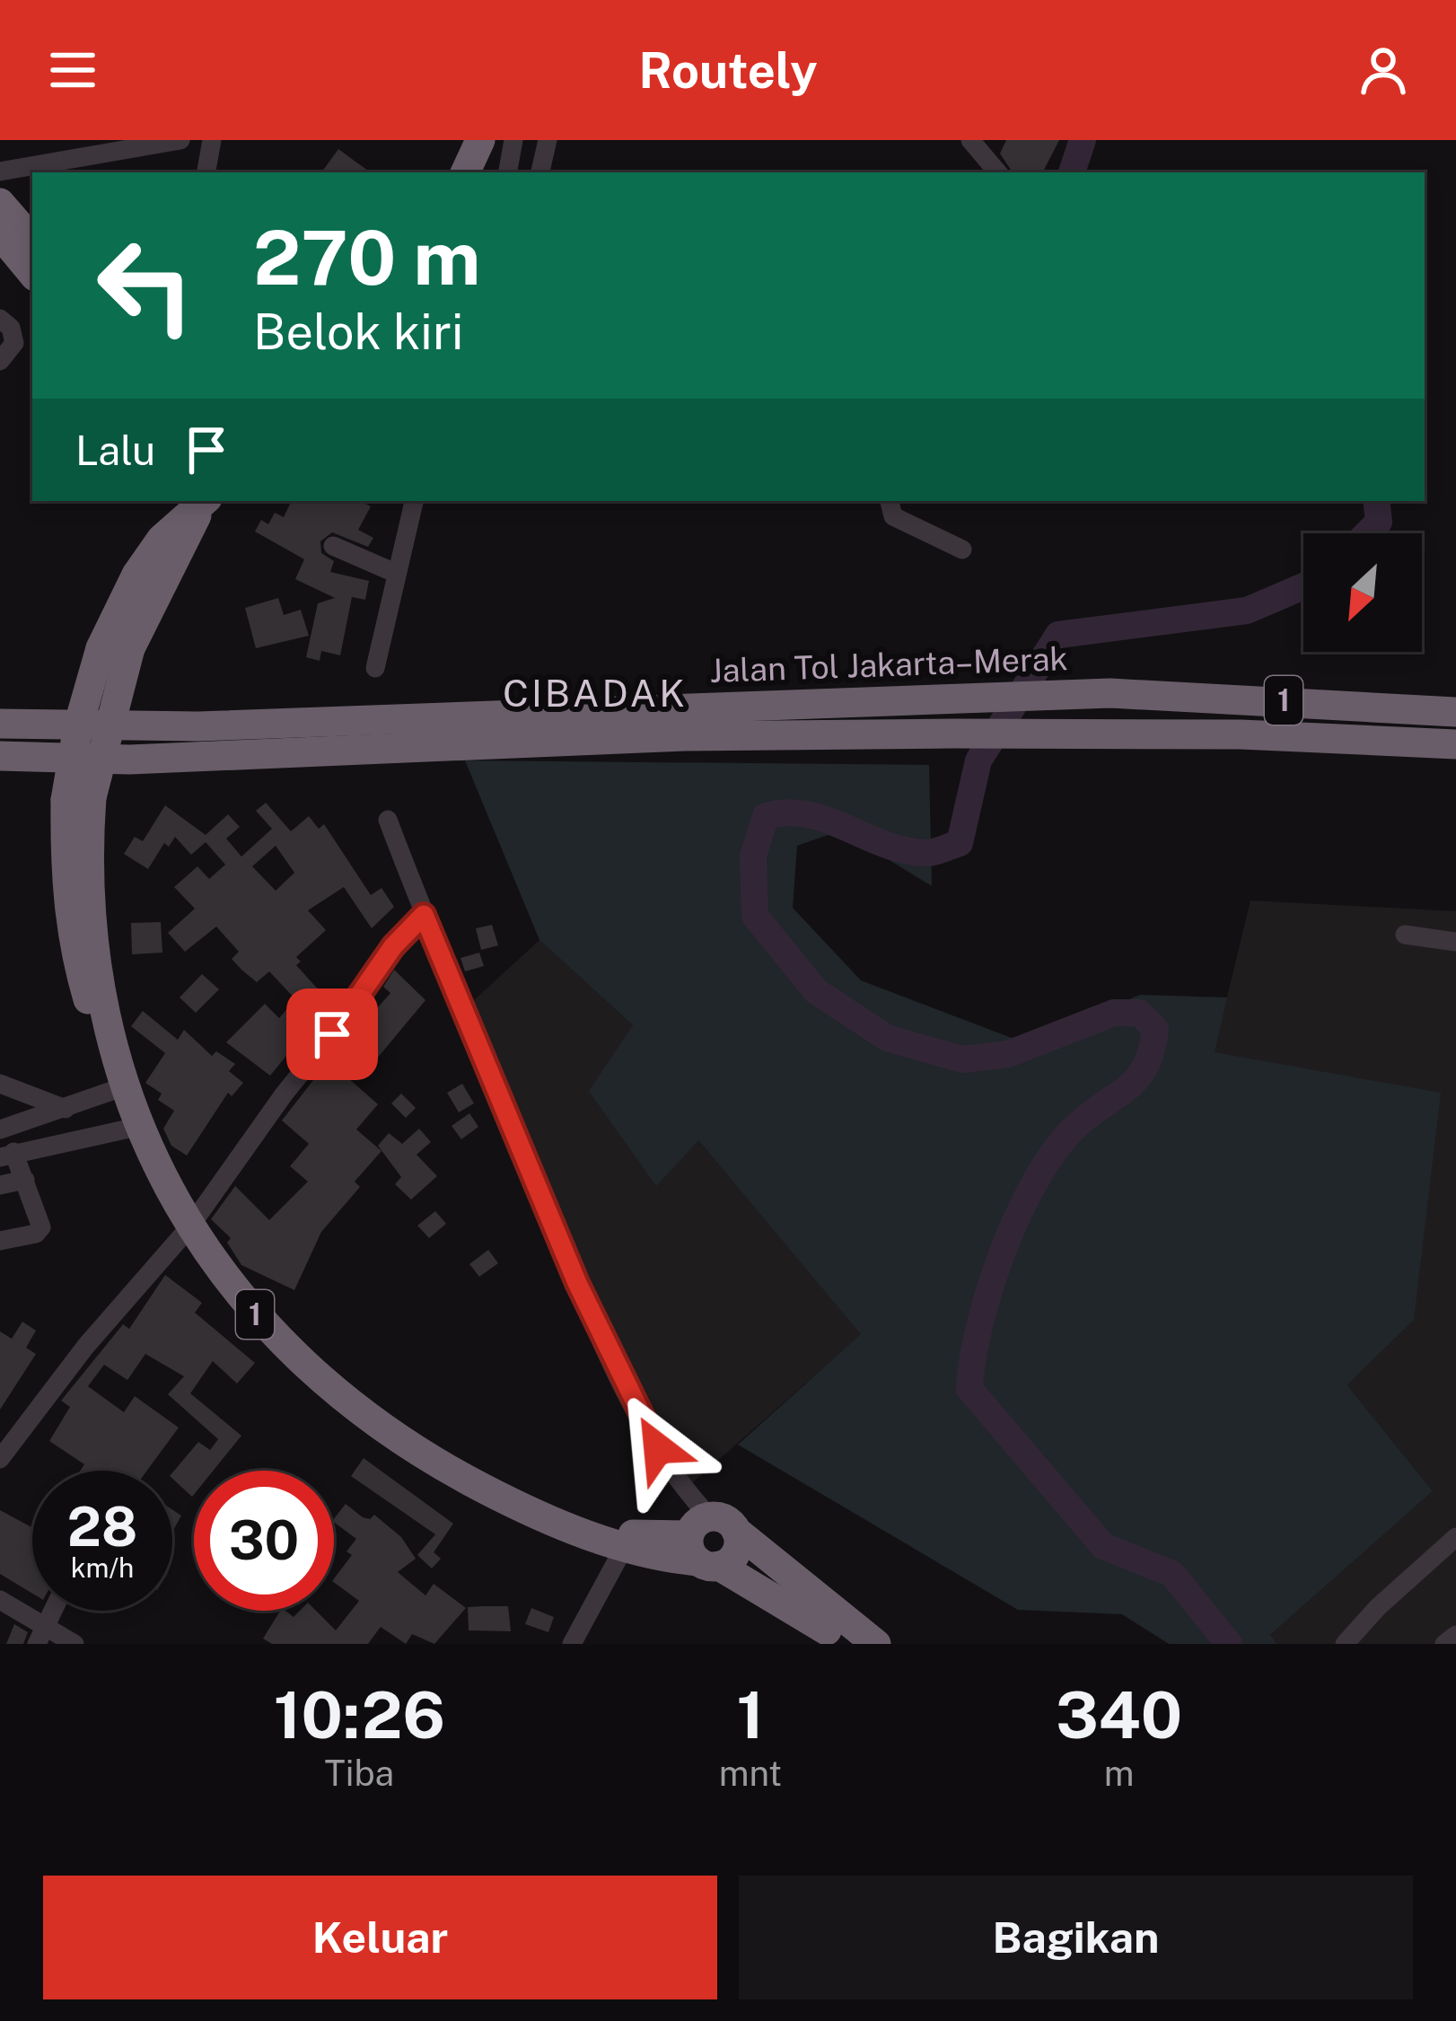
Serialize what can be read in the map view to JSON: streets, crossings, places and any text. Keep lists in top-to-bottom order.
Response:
{
  "streets": {
    "highway": ["Jalan Tol Jakarta–Merak", "1"]
  },
  "districts": ["CIBADAK"],
  "north": "bottom left",
  "page": {
    "header": "Routely",
    "turn": ["270 m", "Belok kiri"],
    "then": "Lalu",
    "speed": "28 km/h",
    "limit": "30",
    "eta": [
      "10:26",
      "Tiba",
      "1",
      "mnt",
      "340",
      "m"
    ],
    "buttons": ["Keluar", "Bagikan"]
  }
}
